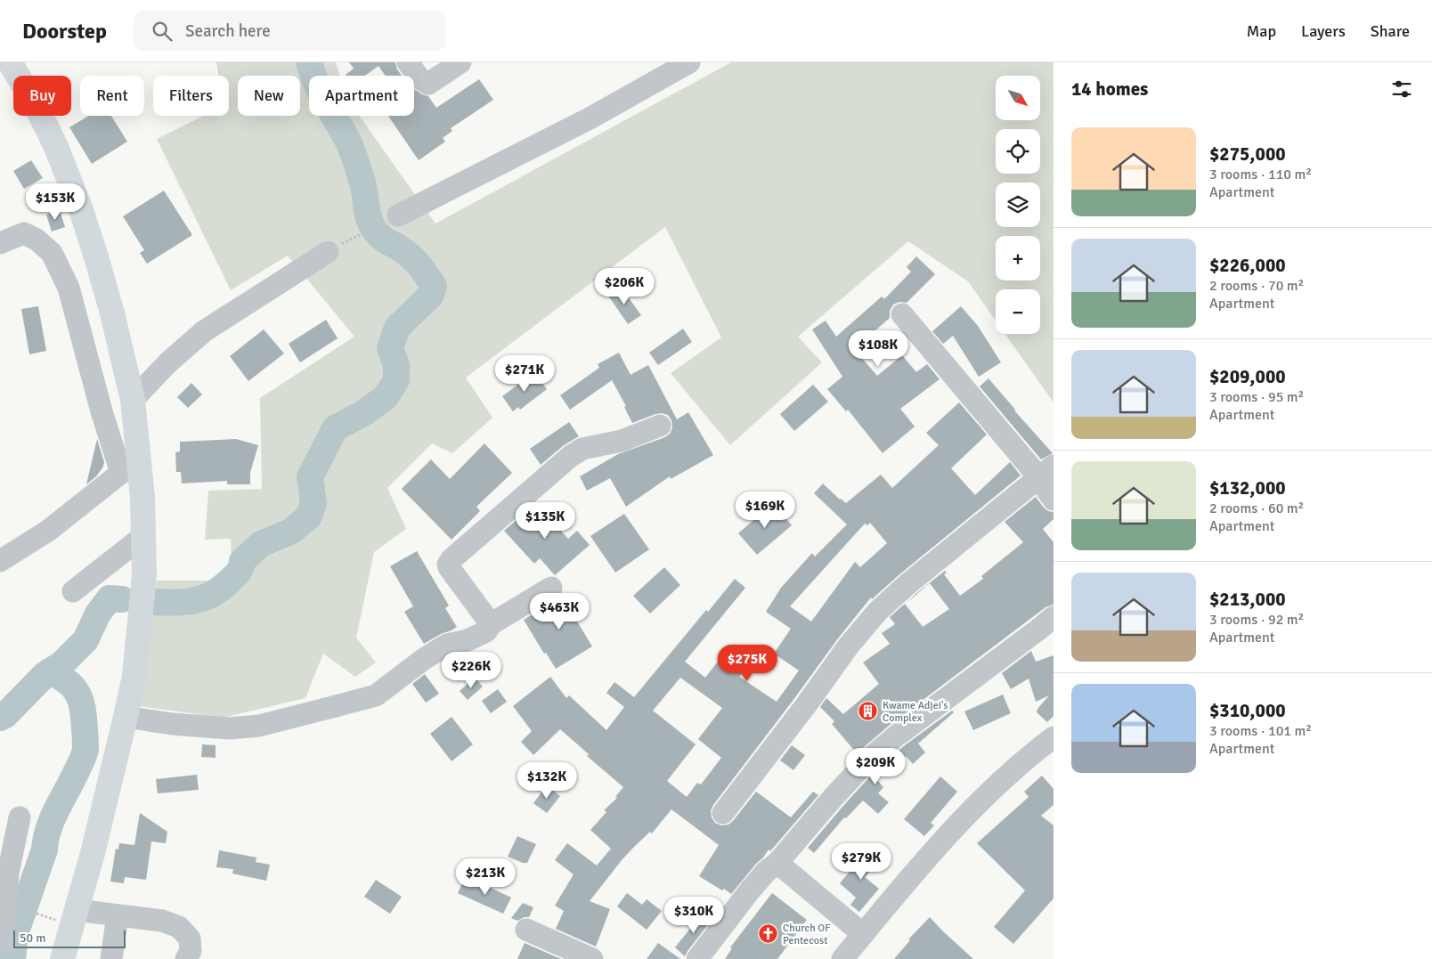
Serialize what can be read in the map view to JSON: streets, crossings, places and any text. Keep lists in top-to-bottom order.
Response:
{
  "places": {
    "building": ["Kwame Adjei's Complex"],
    "church": ["Church OF Pentecost"]
  },
  "scale_bar": "50 m",
  "north": "bottom right",
  "page": {
    "header": "Doorstep",
    "search": "Search here",
    "nav": ["Map", "Layers", "Share"],
    "heading": "14 homes",
    "map_buttons": ["+", "−"],
    "chip": [
      "Buy",
      "Rent",
      "Filters",
      "New",
      "Apartment"
    ],
    "list": [
      {
        "name": "$275,000",
        "note": "3 rooms · 110 m² · Apartment"
      },
      {
        "name": "$226,000",
        "note": "2 rooms · 70 m² · Apartment"
      },
      {
        "name": "$209,000",
        "note": "3 rooms · 95 m² · Apartment"
      },
      {
        "name": "$132,000",
        "note": "2 rooms · 60 m² · Apartment"
      },
      {
        "name": "$213,000",
        "note": "3 rooms · 92 m² · Apartment"
      },
      {
        "name": "$310,000",
        "note": "3 rooms · 101 m² · Apartment"
      }
    ],
    "price": [
      "$153K",
      "$206K",
      "$108K",
      "$271K",
      "$169K",
      "$135K",
      "$463K",
      "$275K",
      "$226K",
      "$209K",
      "$132K",
      "$279K",
      "$213K",
      "$310K"
    ],
    "scale": "50 m"
  }
}
